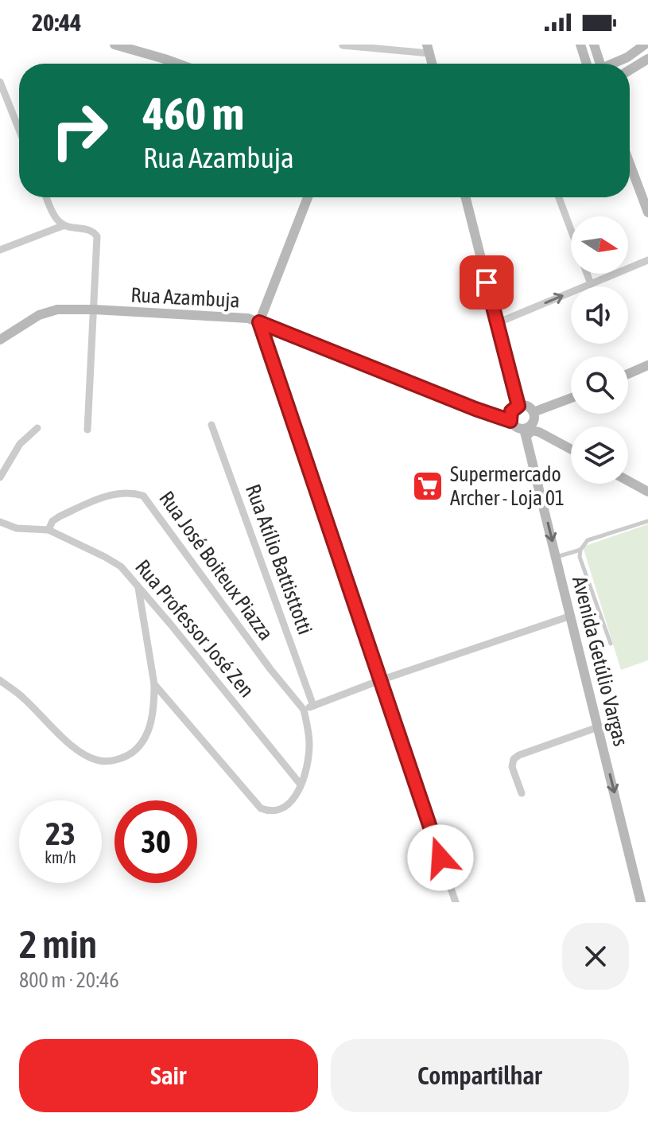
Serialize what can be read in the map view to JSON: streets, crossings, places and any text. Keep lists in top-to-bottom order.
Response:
{
  "streets": {
    "main road": ["Rua Azambuja", "Avenida Getúlio Vargas"],
    "street": ["Rua Atílio Battisttotti", "Rua José Boiteux Piazza", "Rua Professor José Zen"]
  },
  "crossings": [
    ["Rua Azambuja", "Avenida Getúlio Vargas"],
    ["Rua José Boiteux Piazza", "Rua Professor José Zen"]
  ],
  "one_way": ["Avenida Getúlio Vargas"],
  "places": {
    "supermarket": ["Supermercado Archer - Loja 01"]
  },
  "north": "right",
  "page": {
    "status": "20:44",
    "turn": ["460 m", "Rua Azambuja"],
    "speed": "23 km/h",
    "limit": "30",
    "heading": ["2 min", "800 m · 20:46"],
    "buttons": ["Sair", "Compartilhar"]
  }
}
